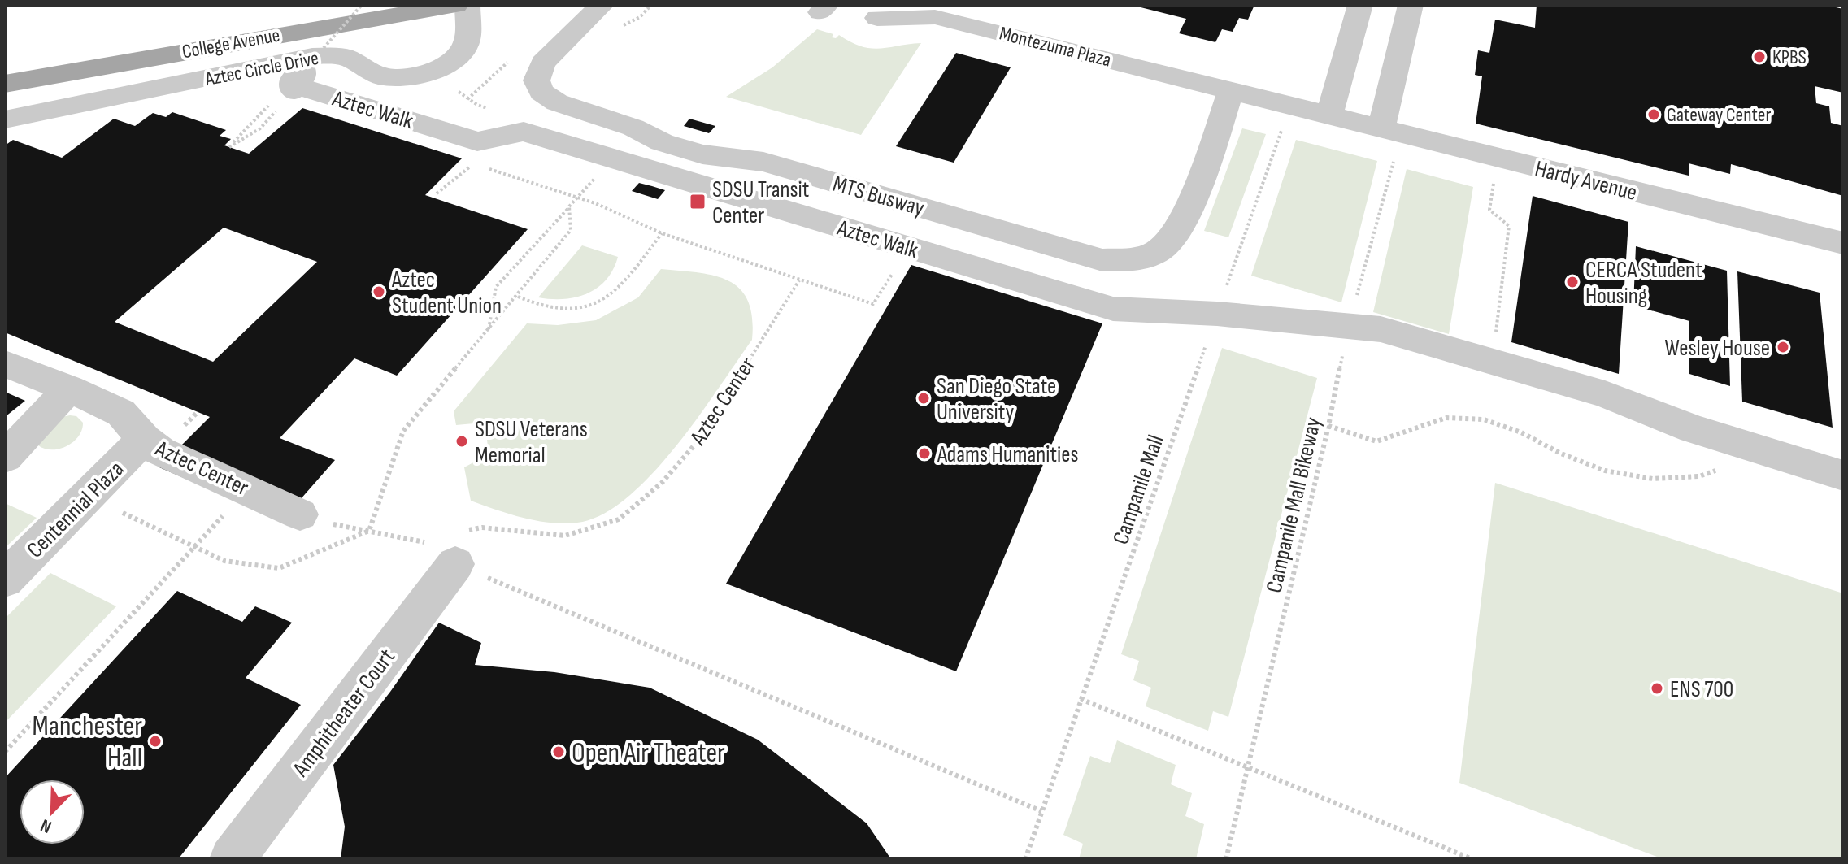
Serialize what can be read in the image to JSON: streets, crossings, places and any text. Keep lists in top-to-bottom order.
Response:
{
  "streets": {
    "main road": ["College Avenue"],
    "street": [
      "Montezuma Plaza",
      "Aztec Circle Drive",
      "Aztec Walk",
      "Hardy Avenue",
      "MTS Busway",
      "Aztec Center",
      "Centennial Plaza",
      "Amphitheater Court"
    ],
    "path": ["Campanile Mall", "Campanile Mall Bikeway"]
  },
  "crossings": [
    ["Montezuma Plaza", "Hardy Avenue"],
    ["Montezuma Plaza", "MTS Busway"],
    ["Aztec Walk", "Campanile Mall"],
    ["Aztec Walk", "Campanile Mall Bikeway"],
    ["Aztec Center", "Campanile Mall"],
    ["Aztec Center", "Centennial Plaza"],
    ["Aztec Center", "Amphitheater Court"]
  ],
  "places": {
    "other": [
      "KPBS",
      "Gateway Center",
      "CERCA Student Housing",
      "Aztec Student Union",
      "Wesley House",
      "San Diego State University",
      "SDSU Veterans Memorial",
      "Adams Humanities",
      "ENS 700",
      "Manchester Hall",
      "Open Air Theater"
    ],
    "transit": ["SDSU Transit Center"]
  },
  "north": "bottom left"
}
